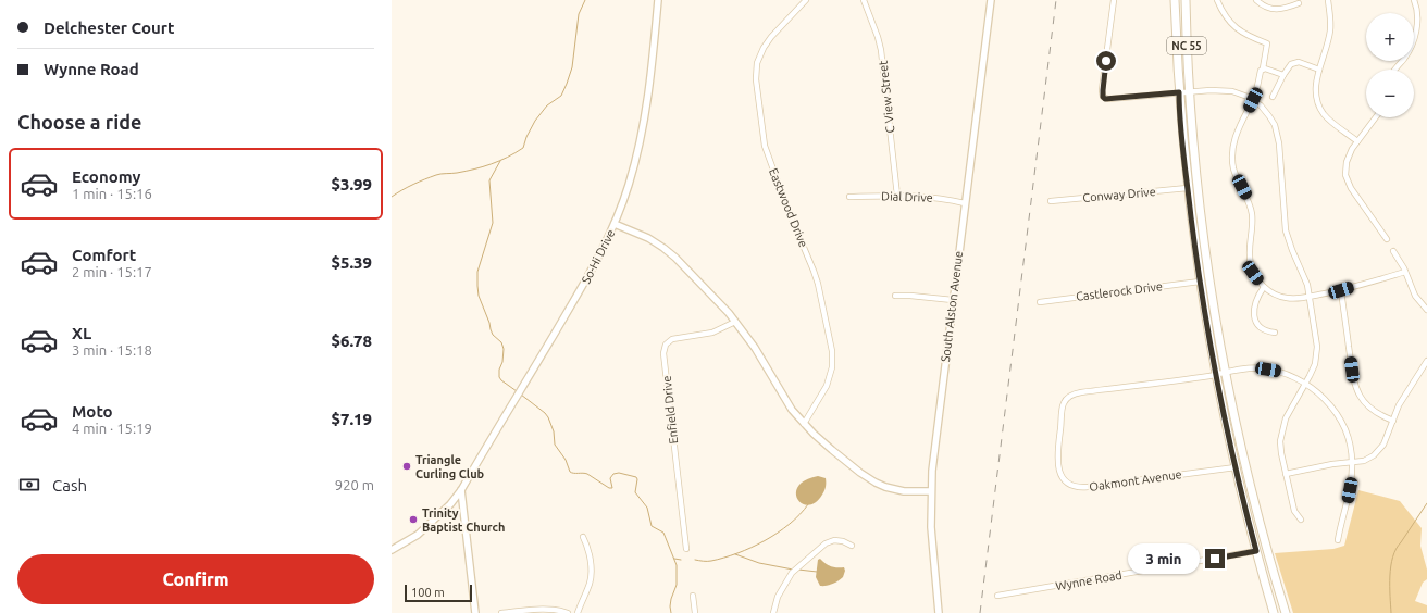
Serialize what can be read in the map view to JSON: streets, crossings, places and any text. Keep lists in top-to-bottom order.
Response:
{
  "streets": {
    "main road": ["NC 55"],
    "street": [
      "C View Street",
      "Conway Drive",
      "Dial Drive",
      "Eastwood Drive",
      "So-Hi Drive",
      "Castlerock Drive",
      "South Alston Avenue",
      "Enfield Drive",
      "Oakmont Avenue",
      "Wynne Road"
    ]
  },
  "crossings": [
    ["NC 55", "Conway Drive"],
    ["NC 55", "Castlerock Drive"],
    ["NC 55", "Oakmont Avenue"],
    ["NC 55", "Wynne Road"],
    ["C View Street", "Dial Drive"],
    ["Dial Drive", "South Alston Avenue"],
    ["Eastwood Drive", "So-Hi Drive"],
    ["So-Hi Drive", "South Alston Avenue"],
    ["So-Hi Drive", "Enfield Drive"]
  ],
  "places": ["Triangle Curling Club", "Trinity Baptist Church"],
  "scale_bar": "100 m",
  "page": {
    "banner": ["Delchester Court", "Wynne Road"],
    "map_buttons": ["+", "−"],
    "heading": "Choose a ride",
    "list": [
      {
        "name": "Economy",
        "note": "1 min · 15:16",
        "value": "$3.99"
      },
      {
        "name": "Comfort",
        "note": "2 min · 15:17",
        "value": "$5.39"
      },
      {
        "name": "XL",
        "note": "3 min · 15:18",
        "value": "$6.78"
      },
      {
        "name": "Moto",
        "note": "4 min · 15:19",
        "value": "$7.19"
      }
    ],
    "pay": ["Cash", "920 m"],
    "bubble": "3 min",
    "buttons": "Confirm",
    "scale": "100 m"
  }
}
